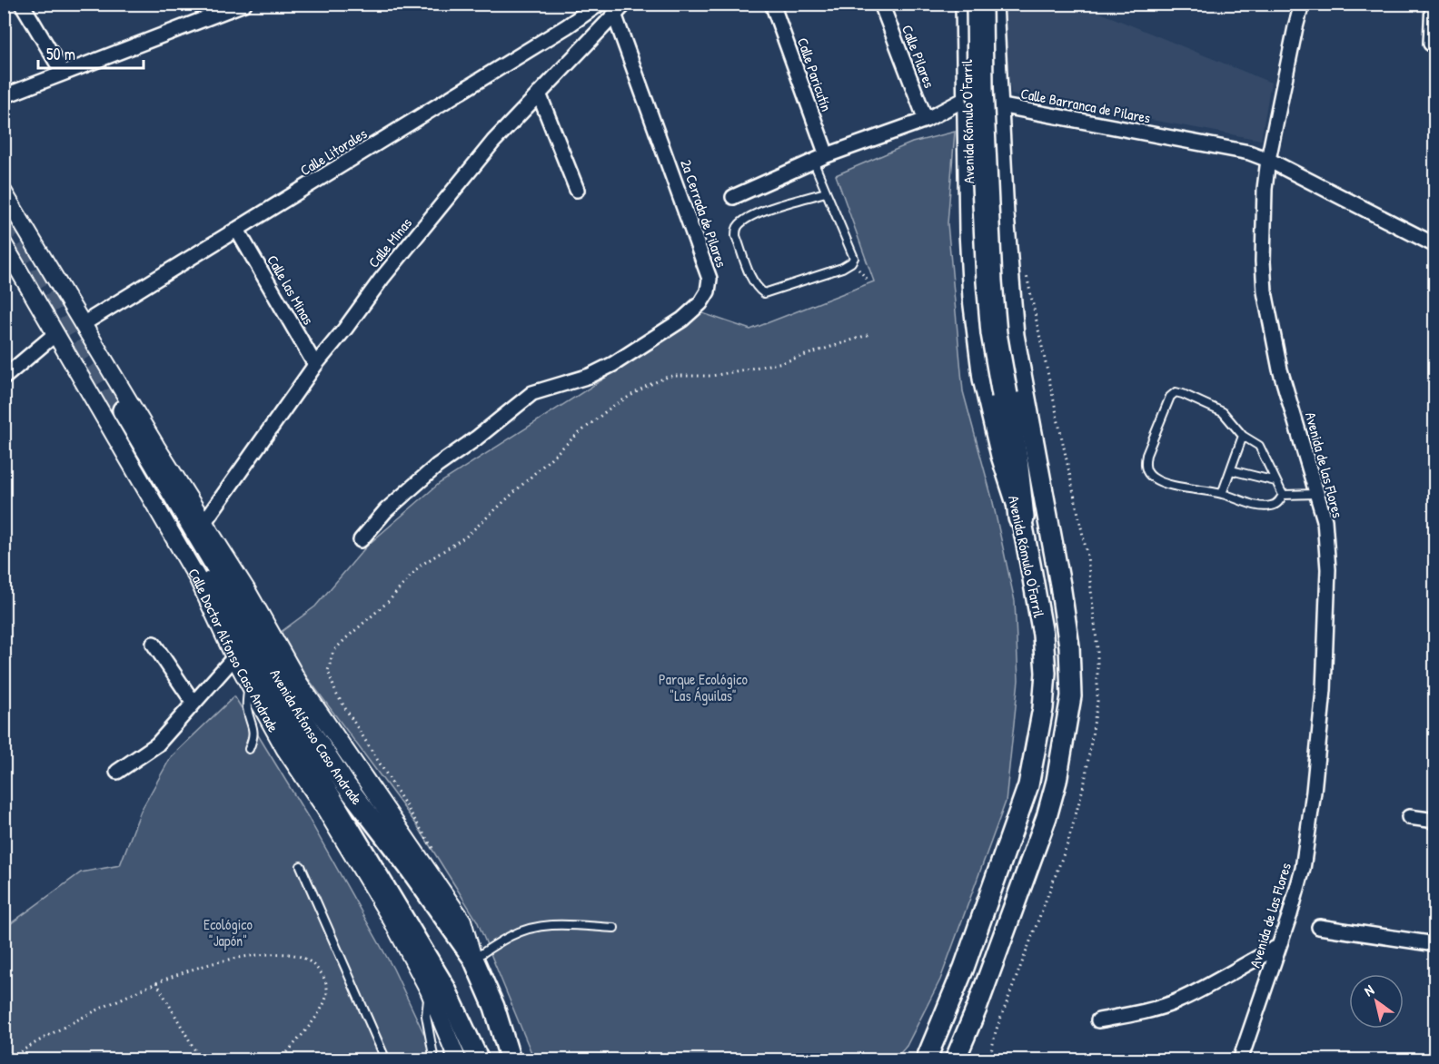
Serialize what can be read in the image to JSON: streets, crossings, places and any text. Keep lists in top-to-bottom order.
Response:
{
  "streets": {
    "main road": ["Avenida Rómulo O'Farril", "Avenida Alfonso Caso Andrade"],
    "street": [
      "Calle Pilares",
      "Calle Paricutín",
      "Calle Barranca de Pilares",
      "Calle Litorales",
      "2a Cerrada de Pilares",
      "Calle Minas",
      "Calle las Minas",
      "Avenida de las Flores",
      "Calle Doctor Alfonso Caso Andrade"
    ]
  },
  "crossings": [
    ["Calle Barranca de Pilares", "Avenida Rómulo O'Farril"],
    ["Calle Barranca de Pilares", "Avenida de las Flores"],
    ["Calle Litorales", "Calle las Minas"],
    ["2a Cerrada de Pilares", "Calle Minas"],
    ["Calle Minas", "Calle las Minas"]
  ],
  "parks": ["Parque Ecológico \"Las Águilas\"", "Ecológico \"Japón\""],
  "scale_bar": "50 m",
  "north": "top left"
}
